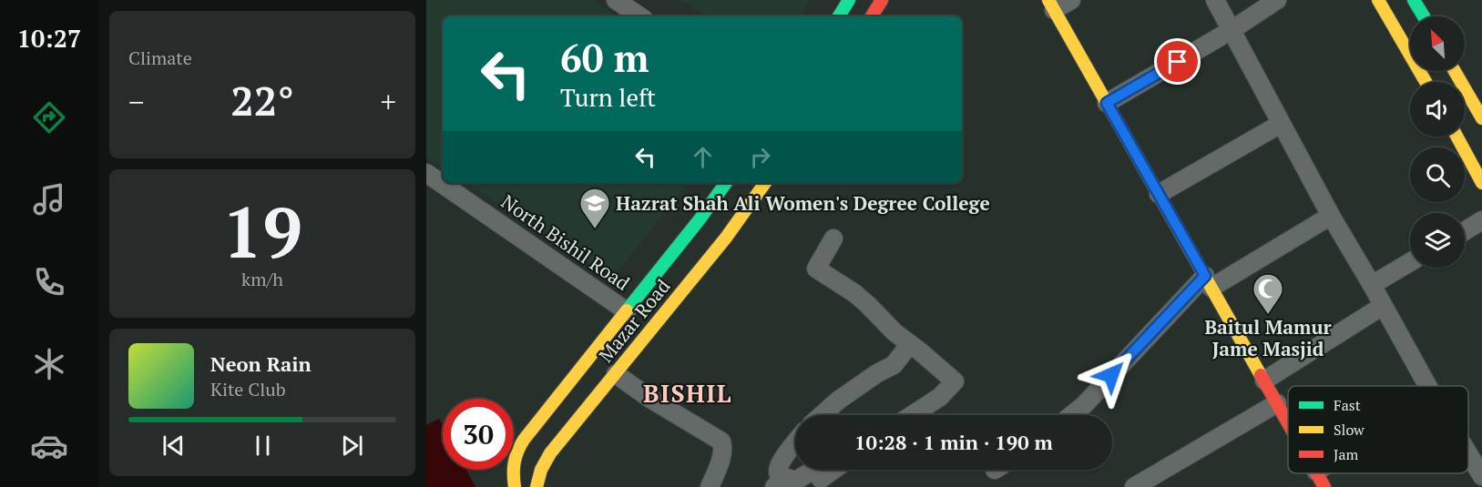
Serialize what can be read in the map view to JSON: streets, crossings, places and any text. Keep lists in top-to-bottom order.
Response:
{
  "streets": {
    "main road": ["Mazar Road"],
    "street": ["North Bishil Road"]
  },
  "crossings": [
    ["North Bishil Road", "Mazar Road"]
  ],
  "districts": ["BISHIL"],
  "places": {
    "school or university": ["Hazrat Shah Ali Women's Degree College"],
    "mosque": ["Baitul Mamur Jame Masjid"]
  },
  "legend": ["Fast", "Slow", "Jam"],
  "north": "top left",
  "page": {
    "tabs": "10:27",
    "tile": [
      "Climate",
      ["19", "km/h"]
    ],
    "turn": ["60 m", "Turn left"],
    "heat": ["−", "22°", "+"],
    "song": ["Neon Rain", "Kite Club"],
    "limit": "30",
    "trip": "10:28 · 1 min · 190 m"
  }
}
